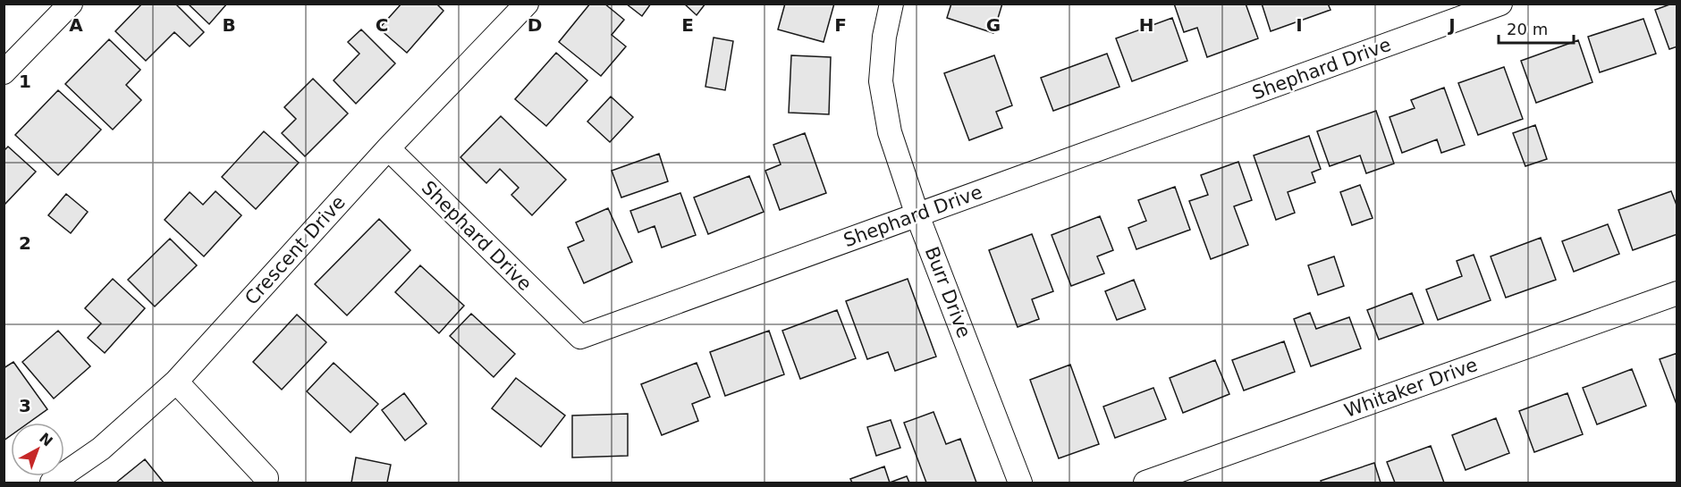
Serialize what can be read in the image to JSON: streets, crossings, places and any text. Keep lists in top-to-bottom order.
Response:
{
  "streets": {
    "street": [
      "Shephard Drive",
      "Crescent Drive",
      "Burr Drive",
      "Whitaker Drive"
    ]
  },
  "crossings": [
    ["Shephard Drive", "Crescent Drive"],
    ["Shephard Drive", "Burr Drive"]
  ],
  "scale_bar": "20 m",
  "north": "top right",
  "grid": {
    "columns": [
      "A",
      "B",
      "C",
      "D",
      "E",
      "F",
      "G",
      "H",
      "I",
      "J"
    ],
    "rows": ["1", "2", "3"]
  }
}
